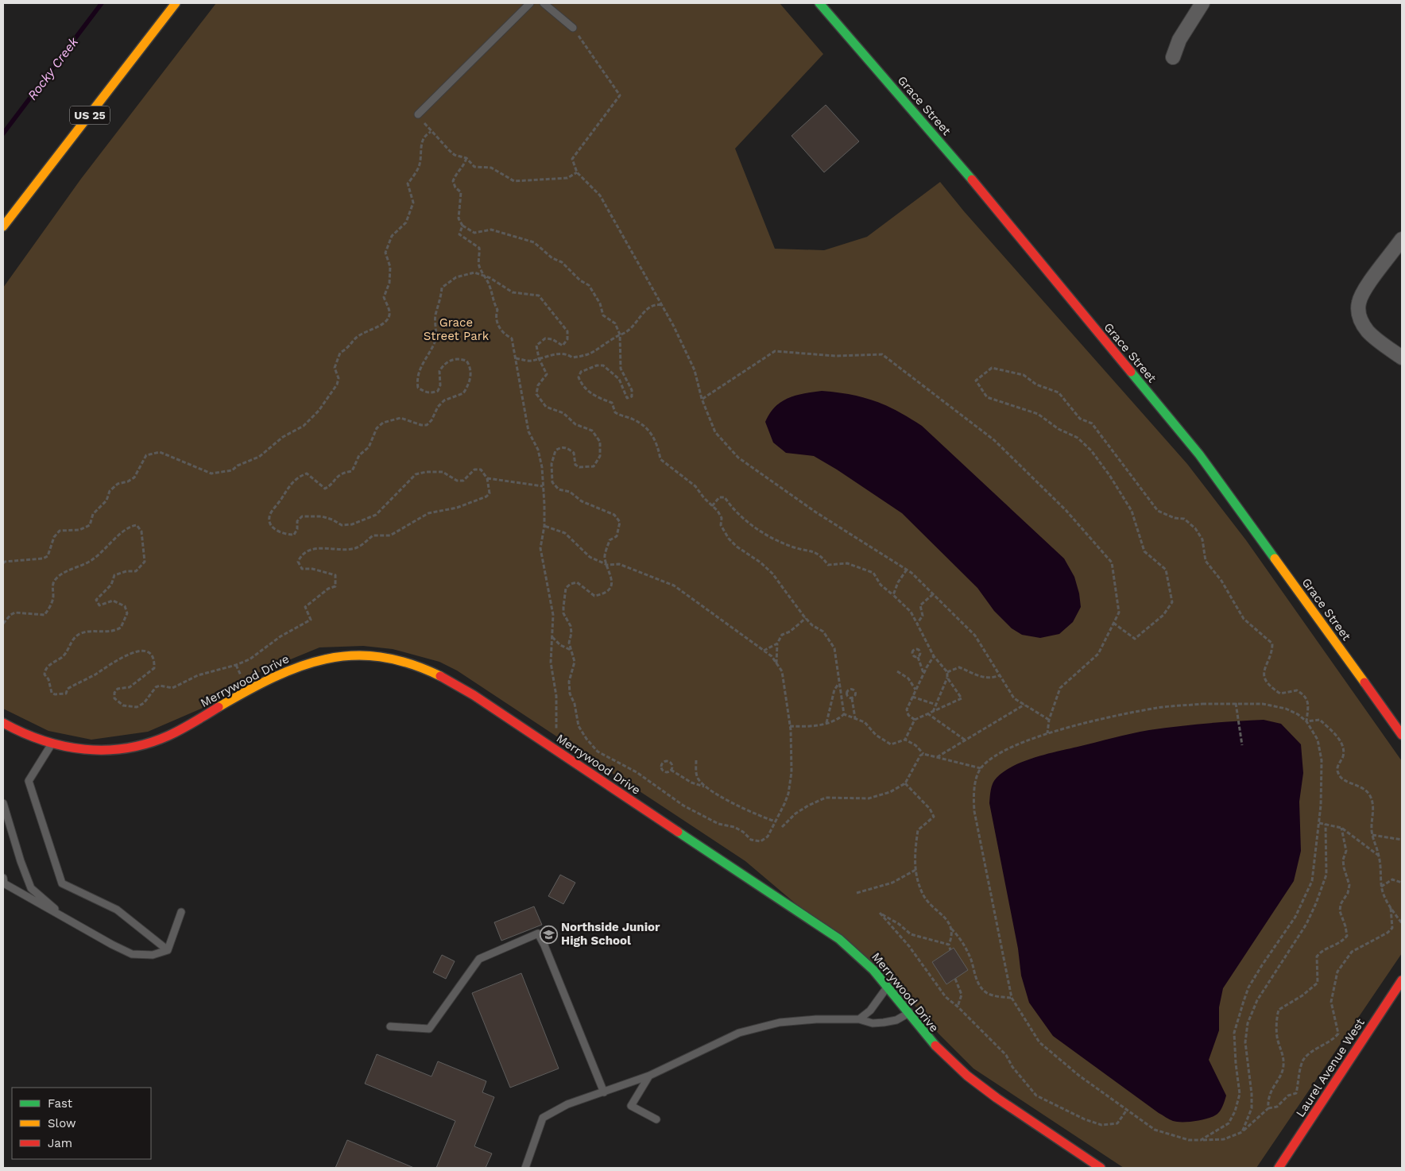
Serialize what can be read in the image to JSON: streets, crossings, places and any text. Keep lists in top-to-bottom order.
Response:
{
  "streets": {
    "main road": [
      "Grace Street",
      "US 25",
      "Merrywood Drive",
      "Laurel Avenue West"
    ]
  },
  "water": ["Rocky Creek"],
  "parks": ["Grace Street Park"],
  "places": {
    "school or university": ["Northside Junior High School"]
  },
  "legend": ["Fast", "Slow", "Jam"]
}
